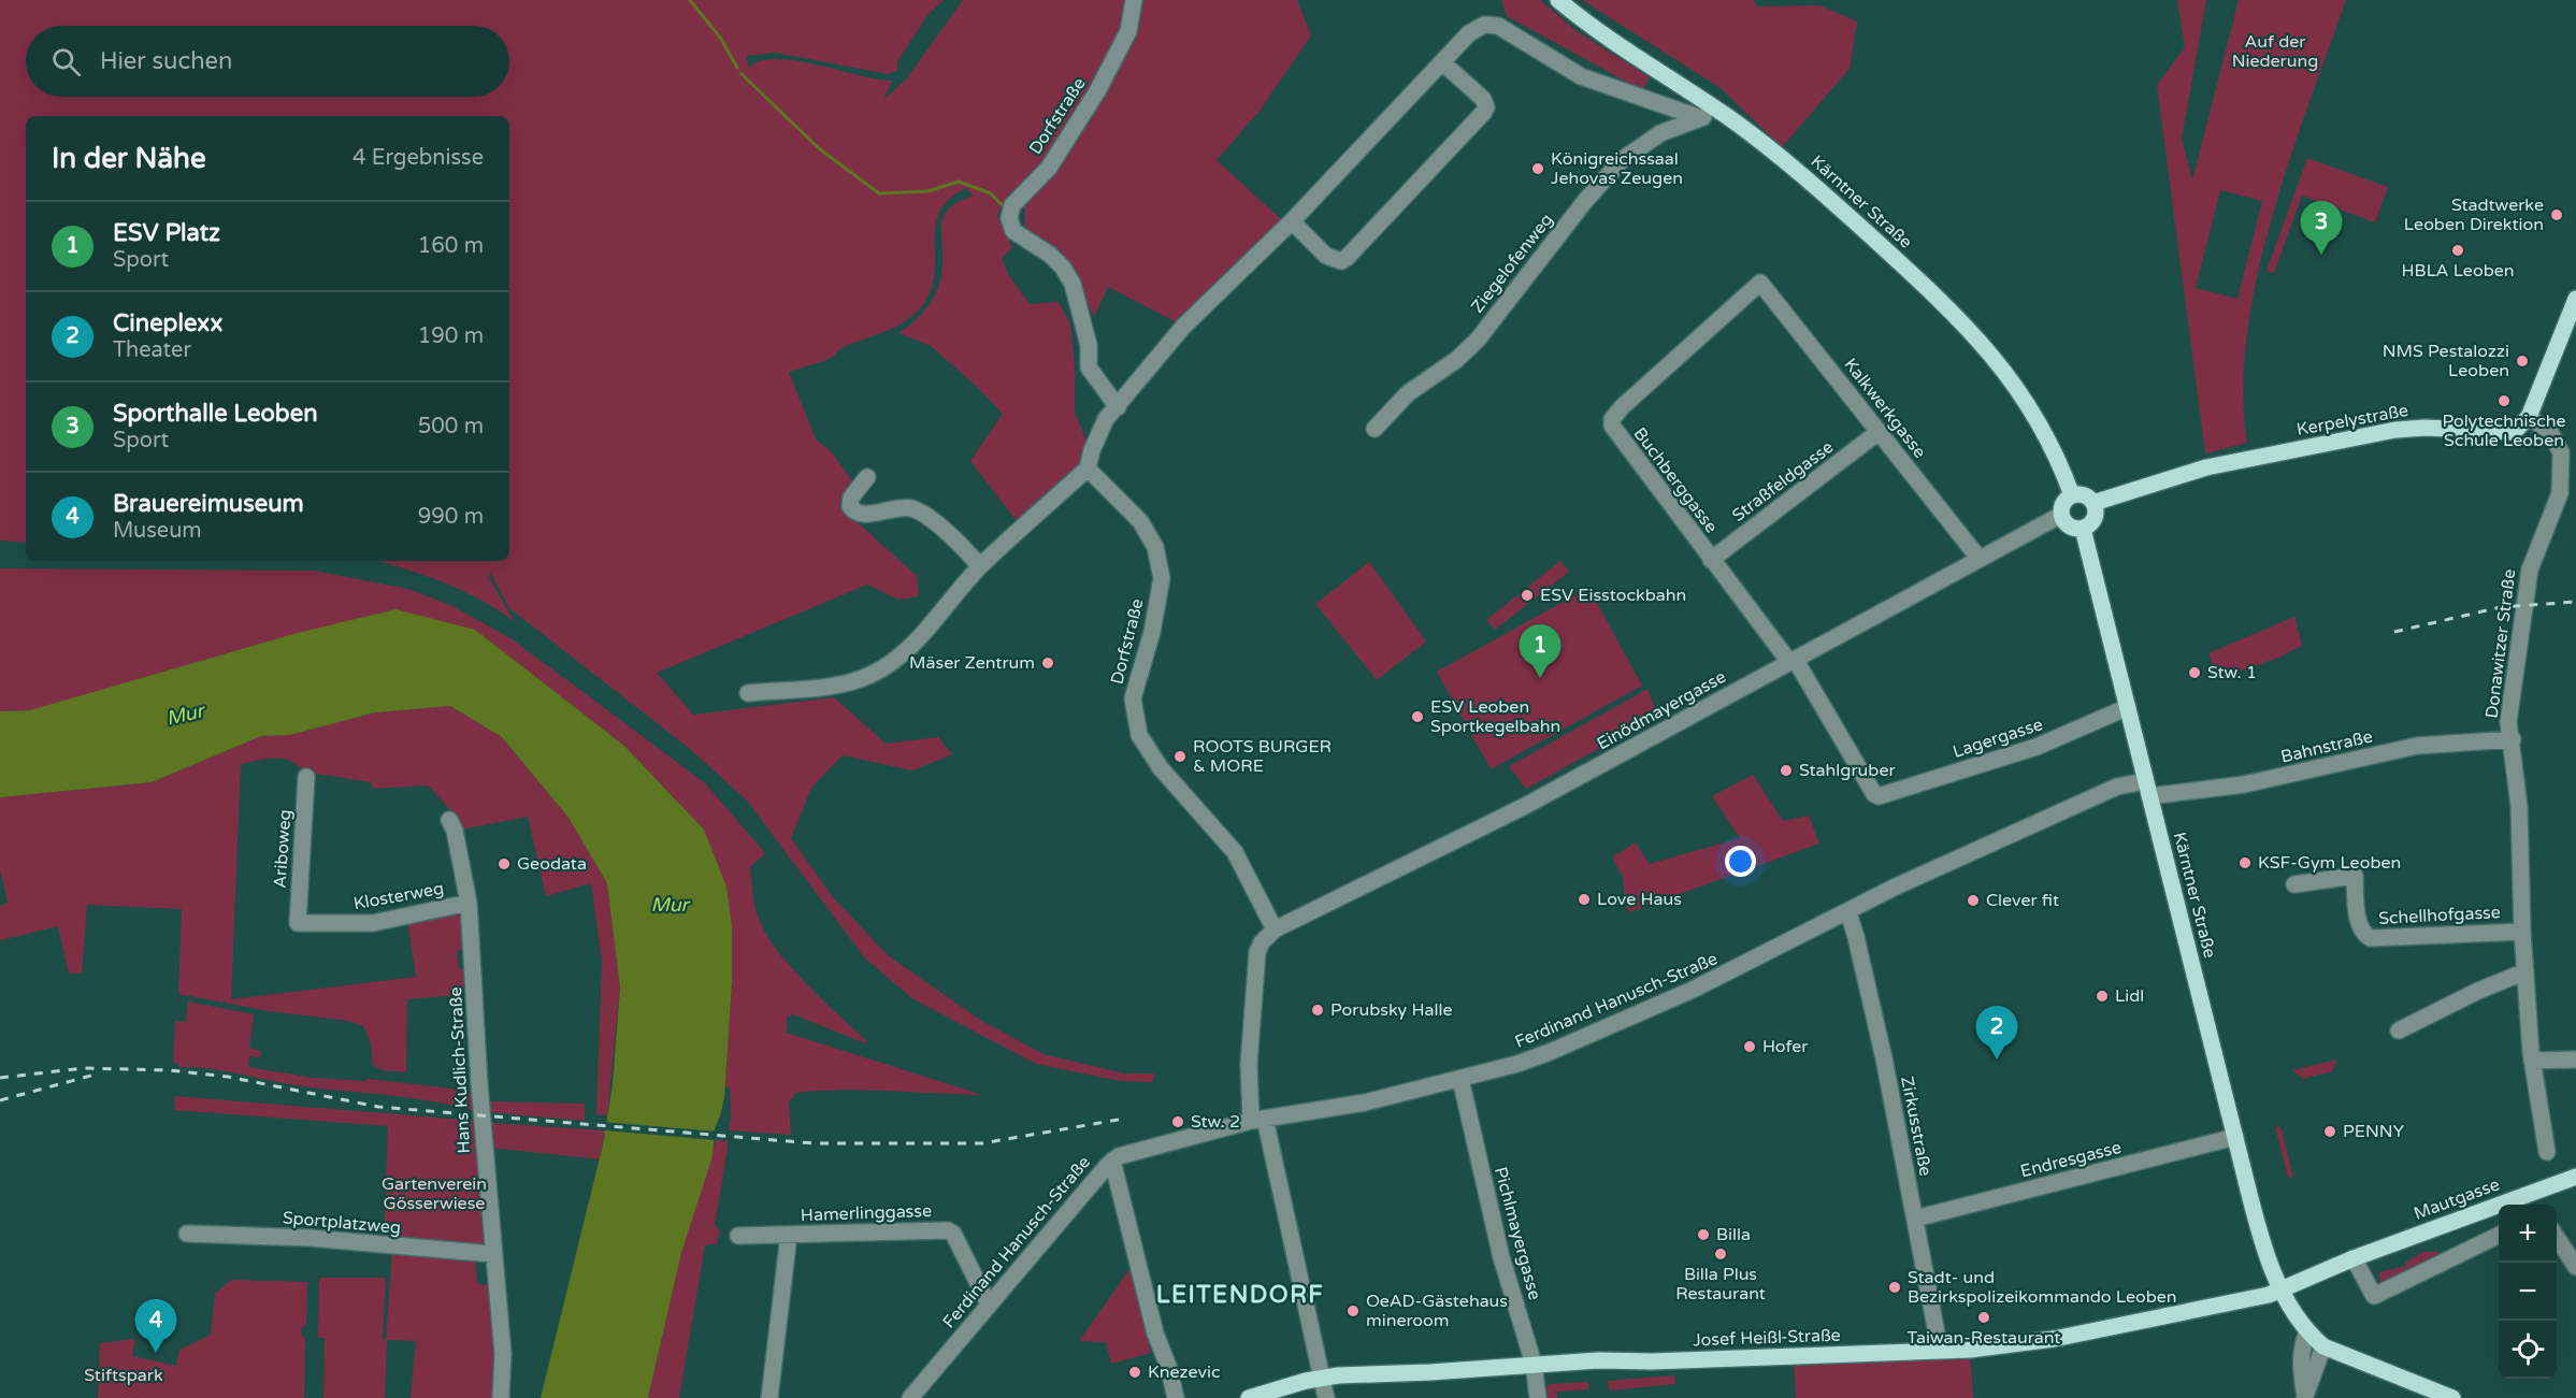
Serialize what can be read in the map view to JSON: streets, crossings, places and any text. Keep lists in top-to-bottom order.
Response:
{
  "streets": {
    "main road": [
      "Kärntner Straße",
      "Kerpelystraße",
      "Mautgasse",
      "Josef Heißl-Straße"
    ],
    "street": [
      "Dorfstraße",
      "Ziegelofenweg",
      "Kalkwerkgasse",
      "Buchberggasse",
      "Straßfeldgasse",
      "Donawitzer Straße",
      "Einödmayergasse",
      "Lagergasse",
      "Bahnstraße",
      "Ariboweg",
      "Klosterweg",
      "Schellhofgasse",
      "Ferdinand Hanusch-Straße",
      "Hans Kudlich-Straße",
      "Zirkusstraße",
      "Endresgasse",
      "Hamerlinggasse",
      "Sportplatzweg",
      "Pichlmayergasse"
    ]
  },
  "crossings": [
    ["Dorfstraße", "Einödmayergasse"],
    ["Kärntner Straße", "Ziegelofenweg"],
    ["Kärntner Straße", "Kerpelystraße"],
    ["Kärntner Straße", "Einödmayergasse"],
    ["Kärntner Straße", "Lagergasse"],
    ["Kärntner Straße", "Bahnstraße"],
    ["Kärntner Straße", "Ferdinand Hanusch-Straße"],
    ["Kärntner Straße", "Endresgasse"],
    ["Kärntner Straße", "Mautgasse"],
    ["Kärntner Straße", "Josef Heißl-Straße"],
    ["Kalkwerkgasse", "Buchberggasse"],
    ["Kalkwerkgasse", "Straßfeldgasse"],
    ["Kalkwerkgasse", "Einödmayergasse"],
    ["Kerpelystraße", "Donawitzer Straße"],
    ["Kerpelystraße", "Einödmayergasse"],
    ["Buchberggasse", "Straßfeldgasse"],
    ["Buchberggasse", "Einödmayergasse"],
    ["Buchberggasse", "Lagergasse"],
    ["Donawitzer Straße", "Bahnstraße"],
    ["Donawitzer Straße", "Schellhofgasse"],
    ["Bahnstraße", "Ferdinand Hanusch-Straße"],
    ["Ariboweg", "Klosterweg"],
    ["Klosterweg", "Hans Kudlich-Straße"],
    ["Ferdinand Hanusch-Straße", "Zirkusstraße"],
    ["Ferdinand Hanusch-Straße", "Hamerlinggasse"],
    ["Ferdinand Hanusch-Straße", "Pichlmayergasse"],
    ["Hans Kudlich-Straße", "Sportplatzweg"],
    ["Zirkusstraße", "Endresgasse"],
    ["Zirkusstraße", "Josef Heißl-Straße"],
    ["Mautgasse", "Josef Heißl-Straße"],
    ["Pichlmayergasse", "Josef Heißl-Straße"]
  ],
  "districts": ["LEITENDORF"],
  "water": ["Mur"],
  "parks": ["Auf der Niederung", "Gartenverein Gösserwiese", "Stiftspark"],
  "places": [
    "Königreichssaal Jehovas Zeugen",
    "Stadtwerke Leoben Direktion",
    "HBLA Leoben",
    "NMS Pestalozzi Leoben",
    "Polytechnische Schule Leoben",
    "ESV Eisstockbahn",
    "Mäser Zentrum",
    "Stw. 1",
    "ESV Leoben Sportkegelbahn",
    "ROOTS BURGER & MORE",
    "Stahlgruber",
    "KSF-Gym Leoben",
    "Geodata",
    "Love Haus",
    "Clever fit",
    "Lidl",
    "Porubsky Halle",
    "Hofer",
    "Stw. 2",
    "PENNY",
    "Billa",
    "Billa Plus Restaurant",
    "Stadt- und Bezirkspolizeikommando Leoben",
    "OeAD-Gästehaus mineroom",
    "Taiwan-Restaurant",
    "Knezevic"
  ],
  "page": {
    "search": "Hier suchen",
    "heading": ["In der Nähe", "4 Ergebnisse"],
    "list": [
      {
        "mark": "1",
        "name": "ESV Platz",
        "note": "Sport",
        "value": "160 m"
      },
      {
        "mark": "2",
        "name": "Cineplexx",
        "note": "Theater",
        "value": "190 m"
      },
      {
        "mark": "3",
        "name": "Sporthalle Leoben",
        "note": "Sport",
        "value": "500 m"
      },
      {
        "mark": "4",
        "name": "Brauereimuseum",
        "note": "Museum",
        "value": "990 m"
      }
    ],
    "pins": [
      "3",
      "1",
      "2",
      "4"
    ],
    "map_buttons": ["+", "−"]
  }
}
